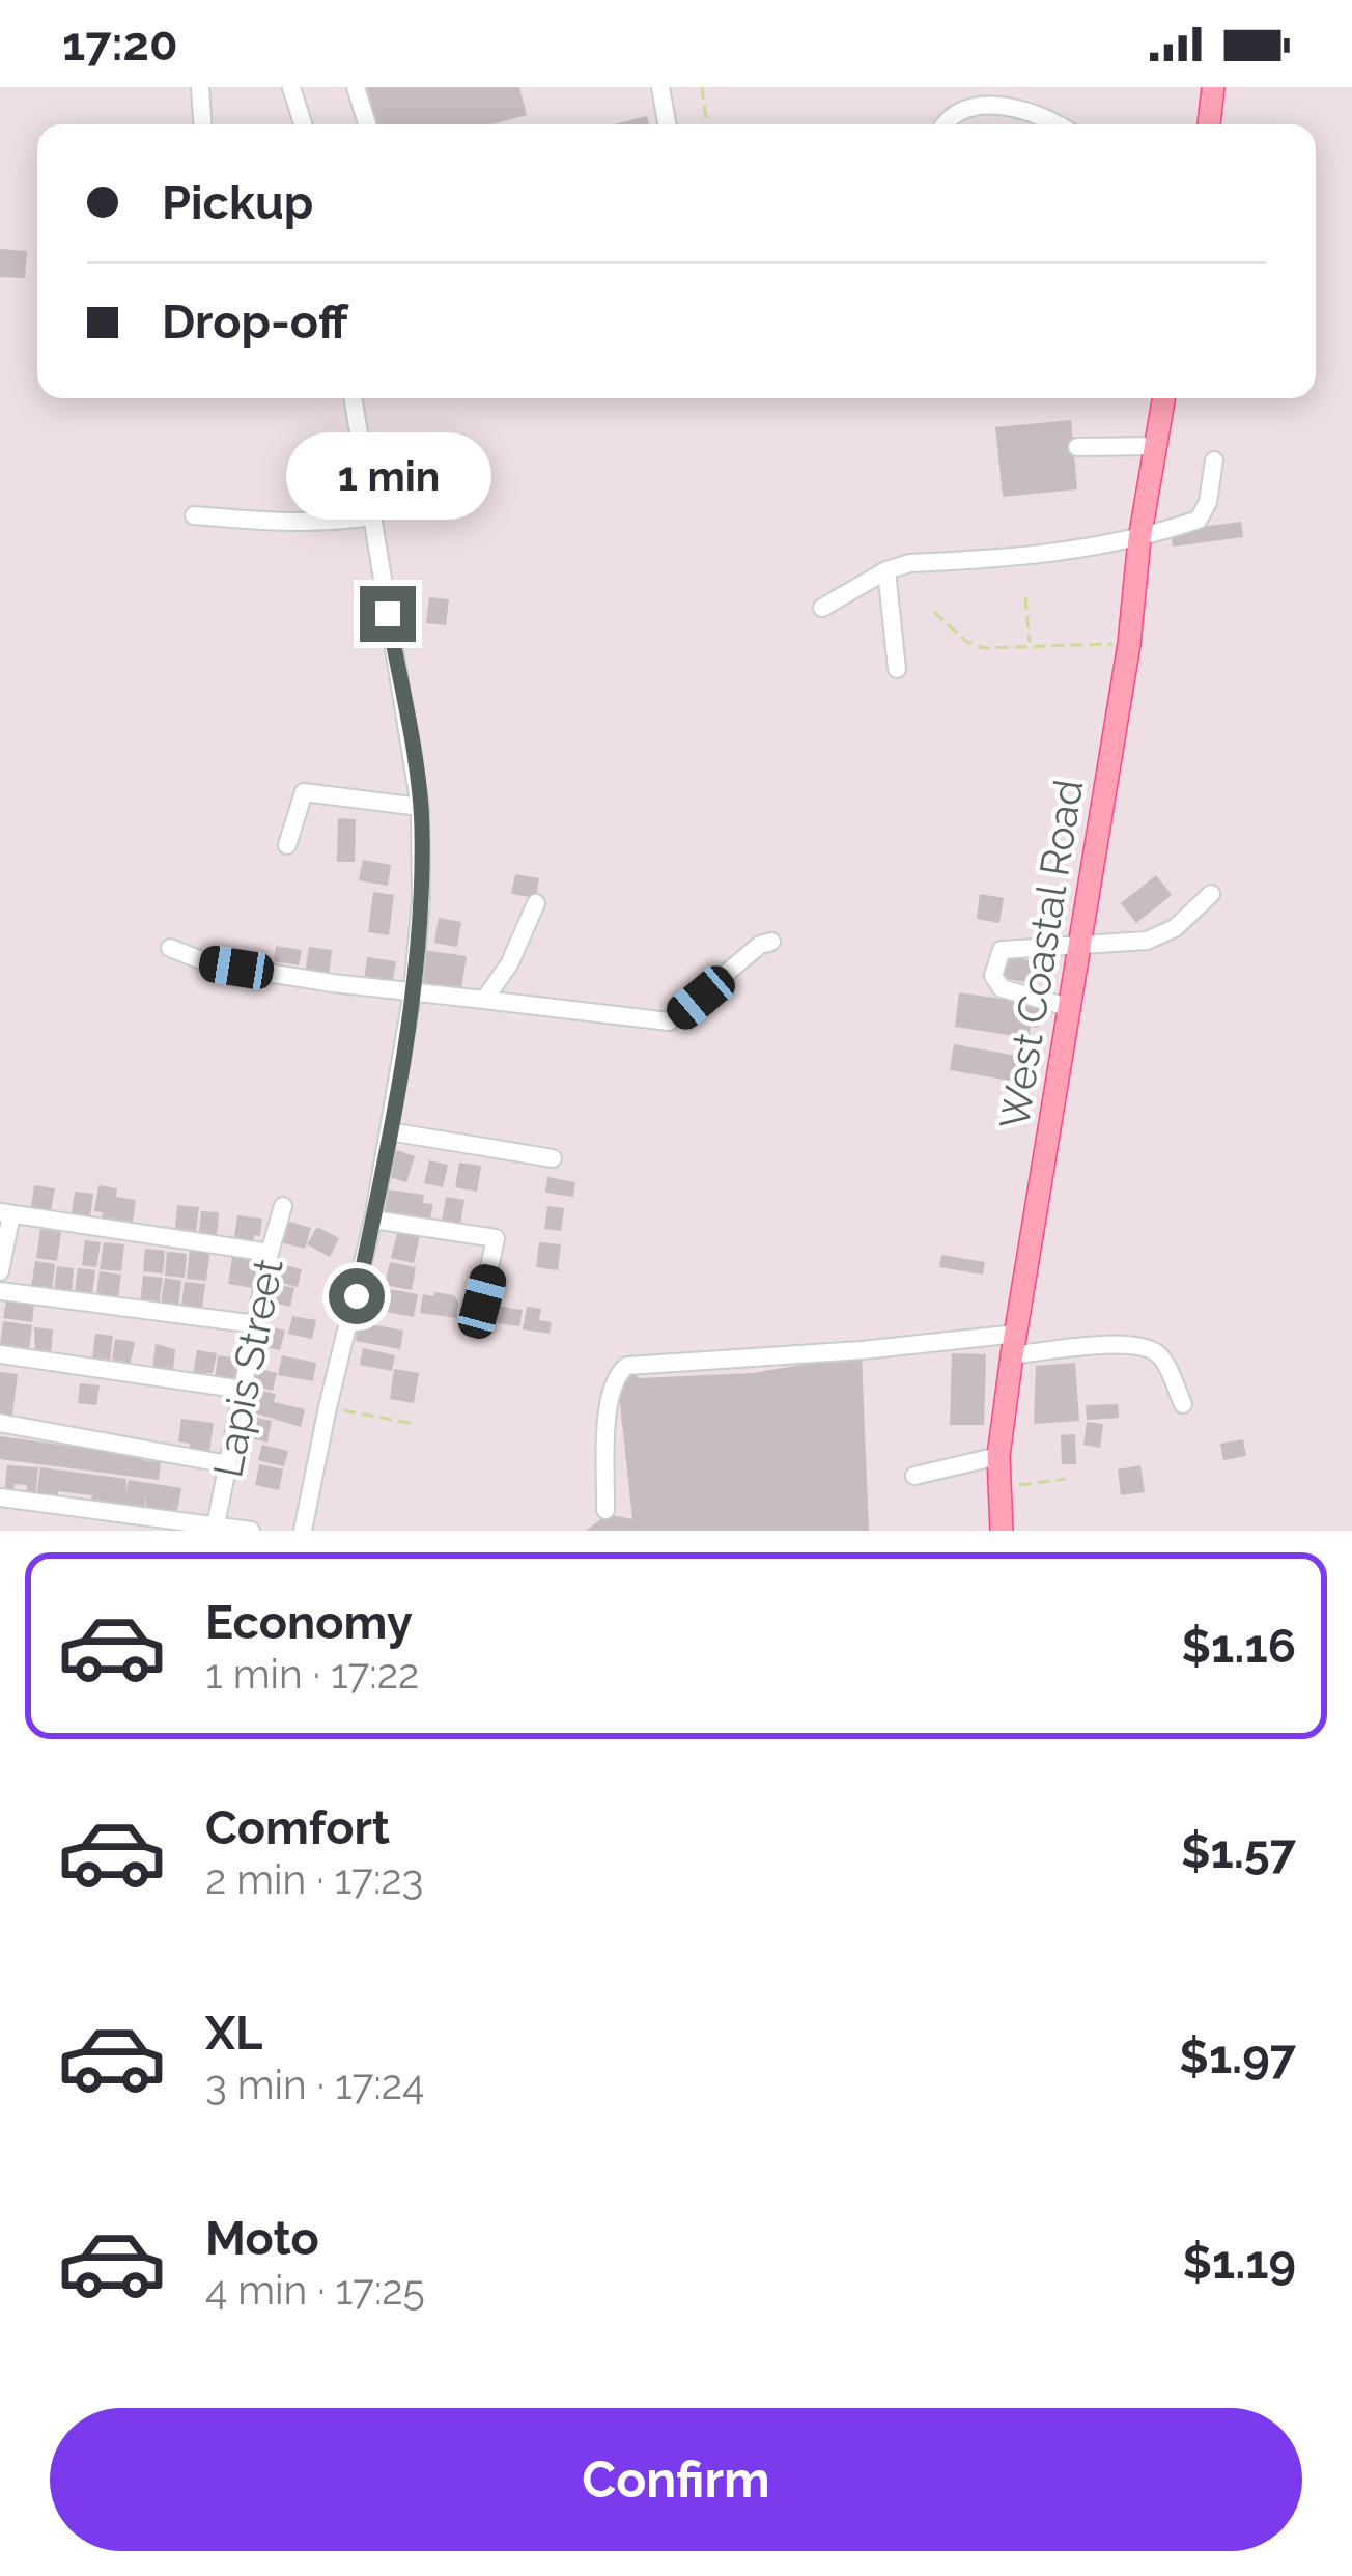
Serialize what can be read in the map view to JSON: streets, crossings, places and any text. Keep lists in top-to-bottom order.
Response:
{
  "streets": {
    "main road": ["West Coastal Road"],
    "street": ["Lapis Street"]
  },
  "page": {
    "status": "17:20",
    "banner": ["Pickup", "Drop-off"],
    "bubble": "1 min",
    "list": [
      {
        "name": "Economy",
        "note": "1 min · 17:22",
        "value": "$1.16"
      },
      {
        "name": "Comfort",
        "note": "2 min · 17:23",
        "value": "$1.57"
      },
      {
        "name": "XL",
        "note": "3 min · 17:24",
        "value": "$1.97"
      },
      {
        "name": "Moto",
        "note": "4 min · 17:25",
        "value": "$1.19"
      }
    ],
    "buttons": "Confirm"
  }
}
